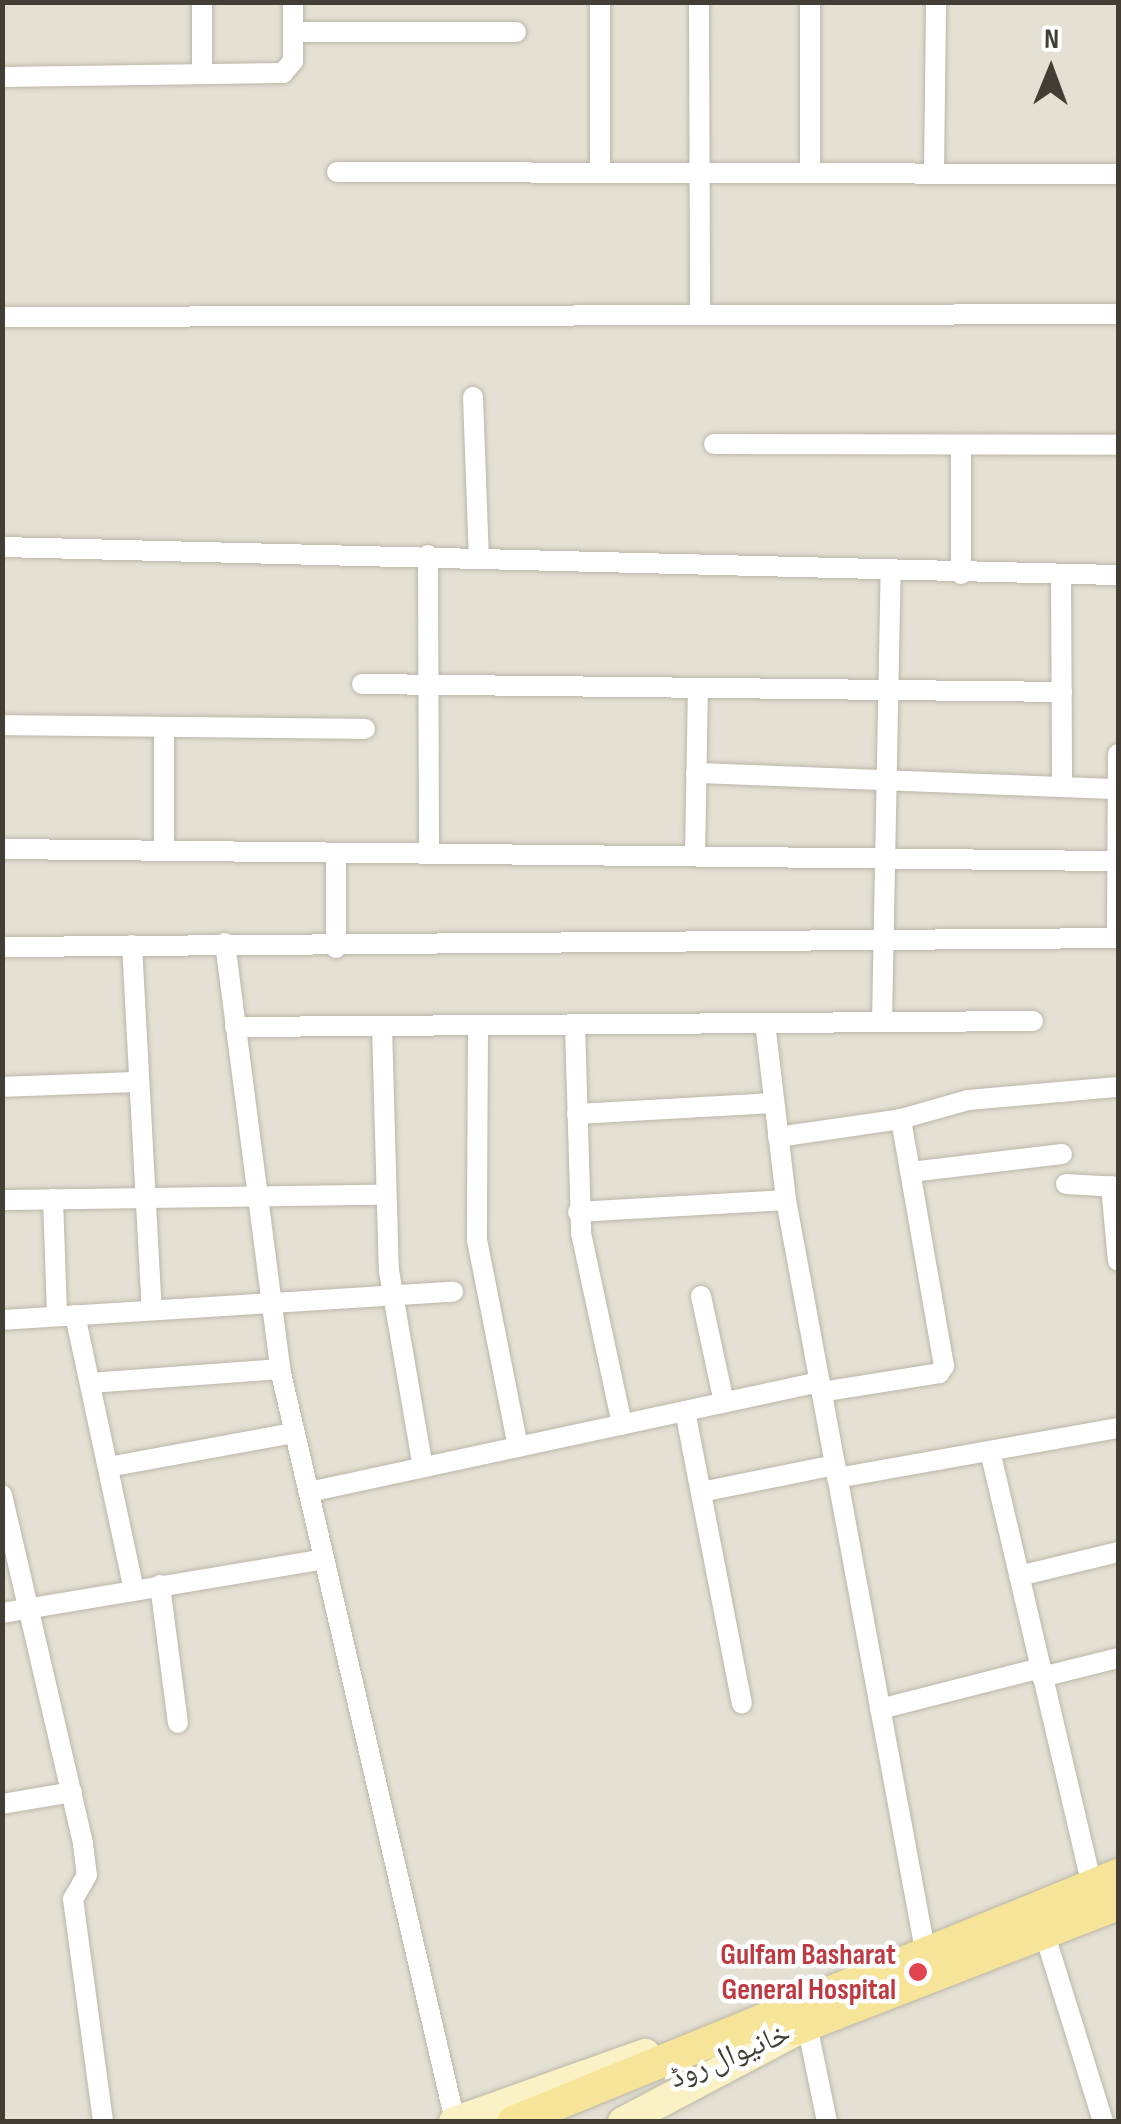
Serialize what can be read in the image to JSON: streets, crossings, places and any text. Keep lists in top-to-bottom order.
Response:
{
  "streets": {
    "main road": ["خانیوال روڈ"]
  },
  "places": ["Gulfam Basharat General Hospital"],
  "north": "top"
}
